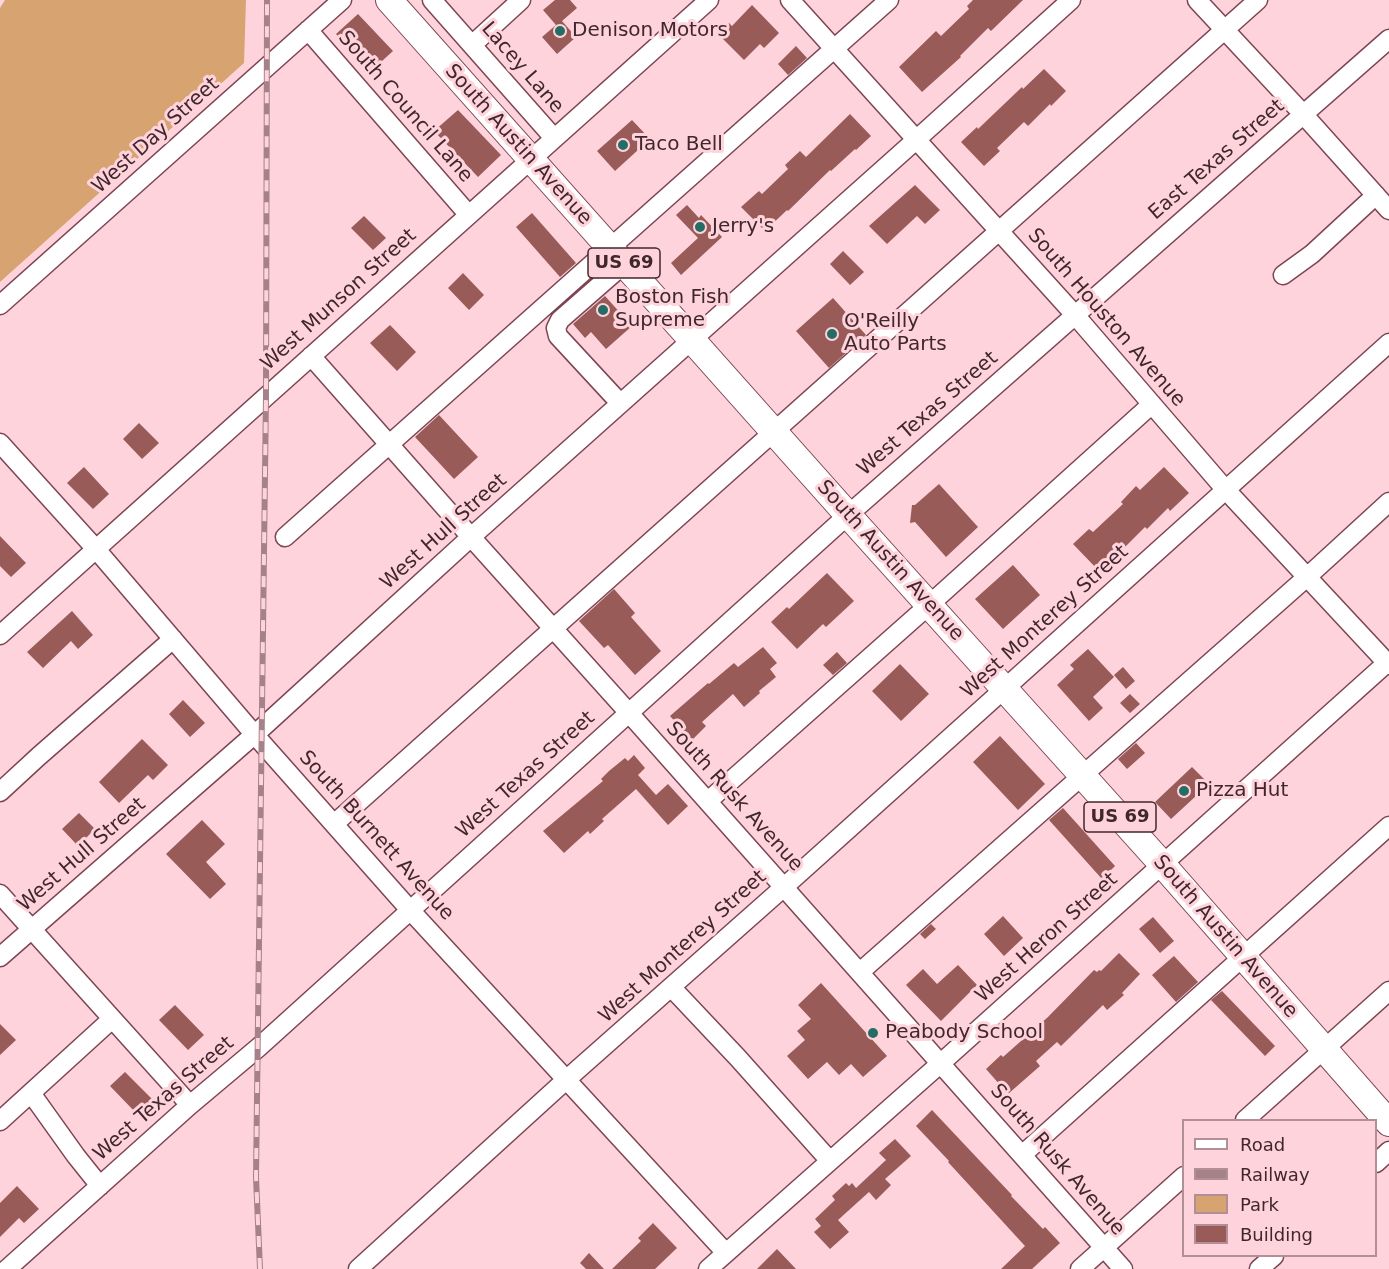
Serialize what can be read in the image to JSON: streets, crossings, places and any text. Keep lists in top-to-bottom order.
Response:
{
  "streets": {
    "highway": ["South Austin Avenue", "US 69"],
    "street": [
      "Lacey Lane",
      "South Council Lane",
      "West Day Street",
      "East Texas Street",
      "West Munson Street",
      "South Houston Avenue",
      "West Texas Street",
      "West Hull Street",
      "West Monterey Street",
      "South Rusk Avenue",
      "South Burnett Avenue",
      "West Heron Street"
    ]
  },
  "crossings": [
    ["Lacey Lane", "West Munson Street"],
    ["South Council Lane", "West Day Street"],
    ["South Council Lane", "West Munson Street"],
    ["South Austin Avenue", "West Munson Street"],
    ["South Austin Avenue", "West Texas Street"],
    ["South Austin Avenue", "West Hull Street"],
    ["South Austin Avenue", "West Monterey Street"],
    ["South Austin Avenue", "West Heron Street"],
    ["East Texas Street", "South Houston Avenue"],
    ["East Texas Street", "West Texas Street"],
    ["West Munson Street", "South Rusk Avenue"],
    ["West Munson Street", "South Burnett Avenue"],
    ["South Houston Avenue", "West Texas Street"],
    ["South Houston Avenue", "West Hull Street"],
    ["South Houston Avenue", "West Monterey Street"],
    ["South Houston Avenue", "West Heron Street"],
    ["West Texas Street", "South Rusk Avenue"],
    ["West Texas Street", "South Burnett Avenue"],
    ["West Hull Street", "South Rusk Avenue"],
    ["West Hull Street", "South Burnett Avenue"],
    ["West Monterey Street", "South Rusk Avenue"],
    ["West Monterey Street", "South Burnett Avenue"],
    ["South Rusk Avenue", "West Heron Street"],
    ["South Burnett Avenue", "West Heron Street"]
  ],
  "places": [
    "Denison Motors",
    "Taco Bell",
    "Jerry's",
    "Boston Fish Supreme",
    "O'Reilly Auto Parts",
    "Pizza Hut",
    "Peabody School"
  ],
  "legend": [
    "Road",
    "Railway",
    "Park",
    "Building"
  ]
}
